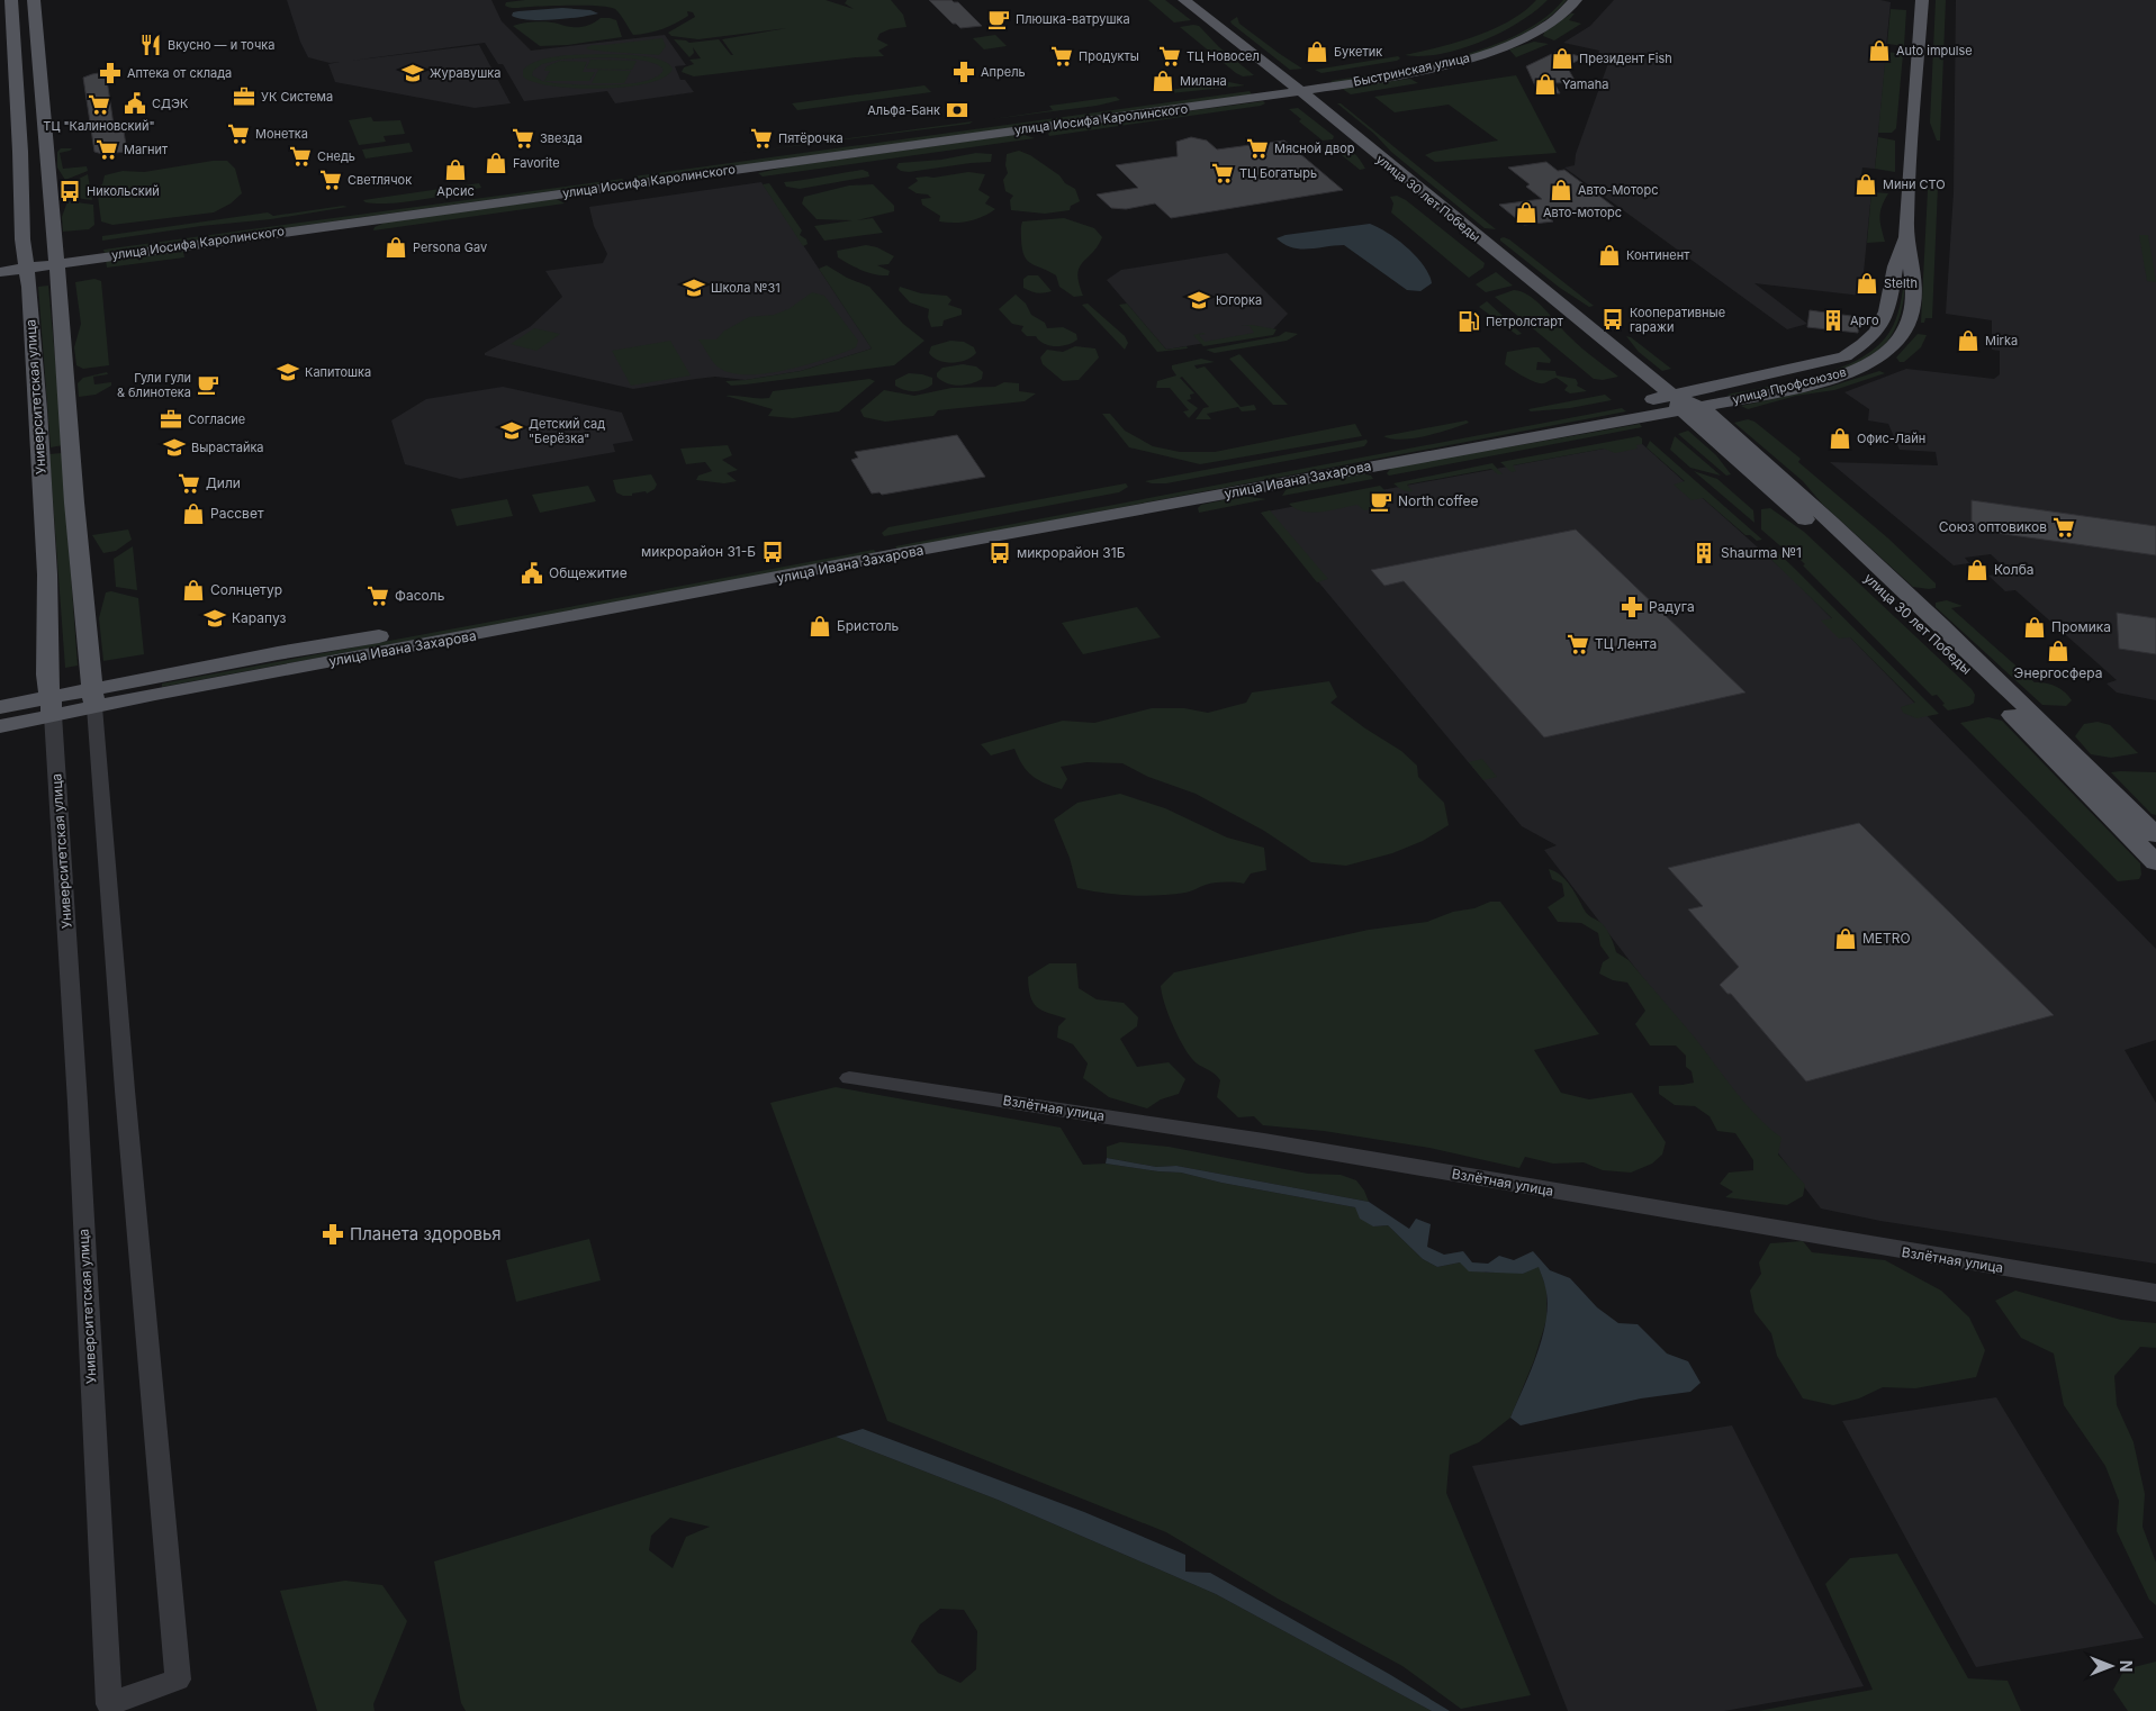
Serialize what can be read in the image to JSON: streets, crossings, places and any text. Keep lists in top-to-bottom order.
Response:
{
  "streets": {
    "main road": [
      "Быстринская улица",
      "улица Иосифа Каролинского",
      "улица 30 лет Победы",
      "улица Профсоюзов",
      "Университетская улица",
      "улица Ивана Захарова"
    ],
    "street": ["Взлётная улица"]
  },
  "crossings": [
    ["Быстринская улица", "улица Иосифа Каролинского"],
    ["Быстринская улица", "улица 30 лет Победы"],
    ["улица Иосифа Каролинского", "улица 30 лет Победы"],
    ["улица Иосифа Каролинского", "Университетская улица"],
    ["улица 30 лет Победы", "улица Профсоюзов"],
    ["улица 30 лет Победы", "улица Ивана Захарова"],
    ["улица Профсоюзов", "улица Ивана Захарова"],
    ["Университетская улица", "улица Ивана Захарова"]
  ],
  "places": {
    "cafe": ["Плюшка-ватрушка", "Гули гули & блинотека", "North coffee"],
    "restaurant": ["Вкусно — и точка"],
    "shop": [
      "Auto impulse",
      "Букетик",
      "Президент Fish",
      "Милана",
      "Yamaha",
      "Favorite",
      "Арсис",
      "Мини СТО",
      "Авто-Моторс",
      "Авто-моторс",
      "Persona Gav",
      "Континент",
      "Stelth",
      "Mirka",
      "Офис-Лайн",
      "Рассвет",
      "Колба",
      "Солнцетур",
      "Бристоль",
      "Промика",
      "Энергосфера",
      "METRO"
    ],
    "supermarket": [
      "Продукты",
      "ТЦ Новосел",
      "ТЦ \"Калиновский\"",
      "Монетка",
      "Звезда",
      "Пятёрочка",
      "Мясной двор",
      "Магнит",
      "Снедь",
      "ТЦ Богатырь",
      "Светлячок",
      "Дили",
      "Союз оптовиков",
      "Фасоль",
      "ТЦ Лента"
    ],
    "pharmacy": [
      "Апрель",
      "Аптека от склада",
      "Радуга",
      "Планета здоровья"
    ],
    "school or university": [
      "Журавушка",
      "Школа №31",
      "Югорка",
      "Капитошка",
      "Детский сад \"Берёзка\"",
      "Вырастайка",
      "Карапуз"
    ],
    "office": ["УК Система", "Согласие"],
    "public building": ["СДЭК", "Общежитие"],
    "bank": ["Альфа-Банк"],
    "bus stop": [
      "Никольский",
      "Кооперативные гаражи",
      "микрорайон 31-Б",
      "микрорайон 31Б"
    ],
    "building": ["Арго", "Shaurma №1"],
    "fuel station": ["Петролстарт"]
  },
  "north": "right"
}
